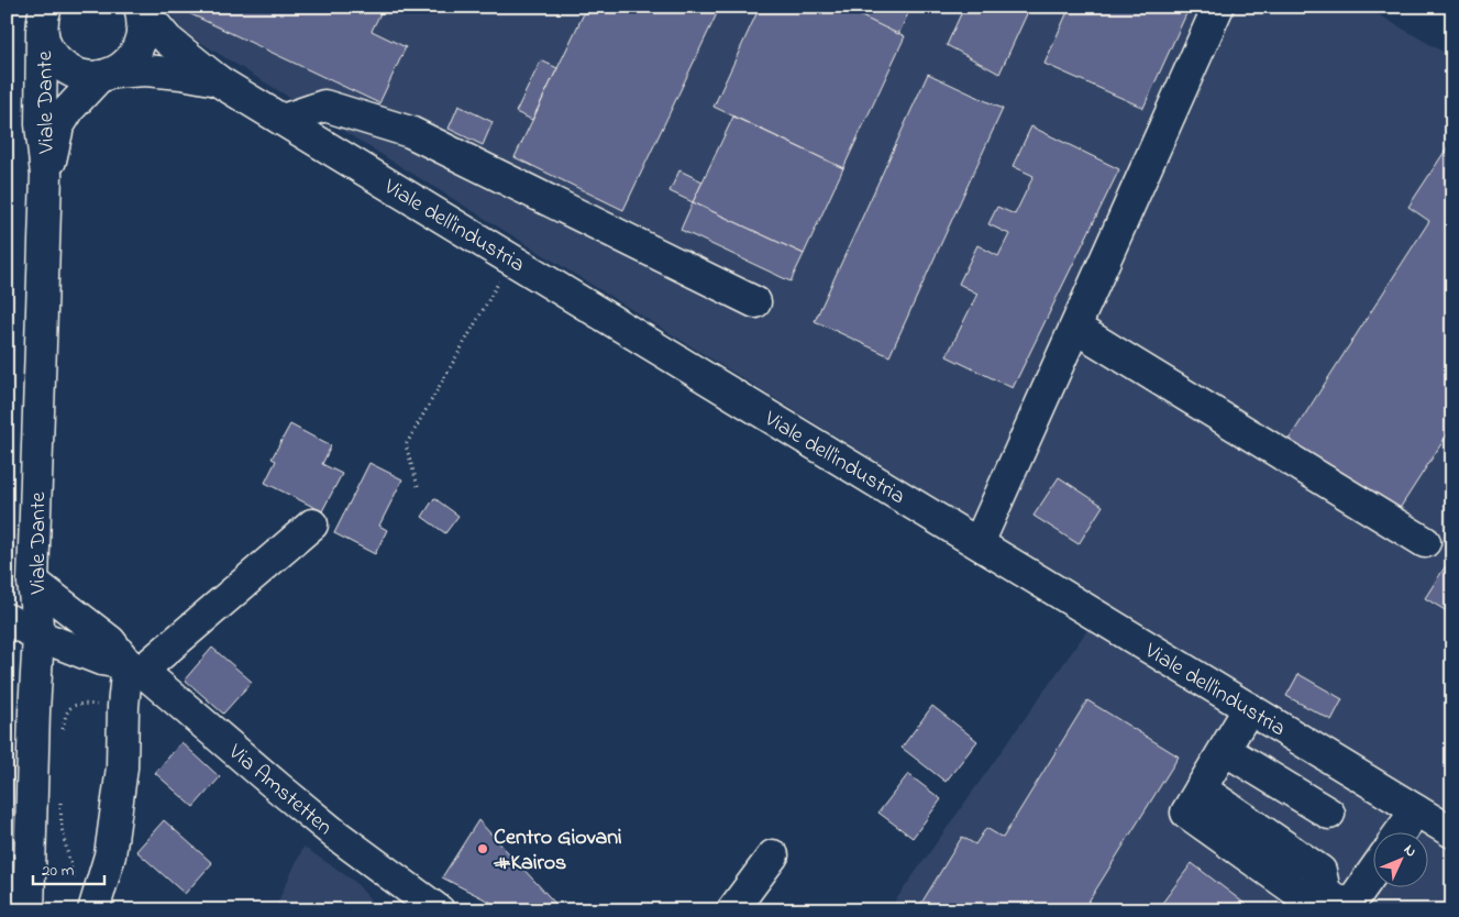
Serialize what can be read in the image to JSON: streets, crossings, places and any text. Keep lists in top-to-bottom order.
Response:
{
  "streets": {
    "street": ["Viale Dante", "Viale dell'industria", "Via Amstetten"]
  },
  "crossings": [
    ["Viale Dante", "Viale dell'industria"],
    ["Viale Dante", "Via Amstetten"]
  ],
  "places": ["Centro Giovani #Kairos"],
  "scale_bar": "20 m",
  "north": "top right"
}
